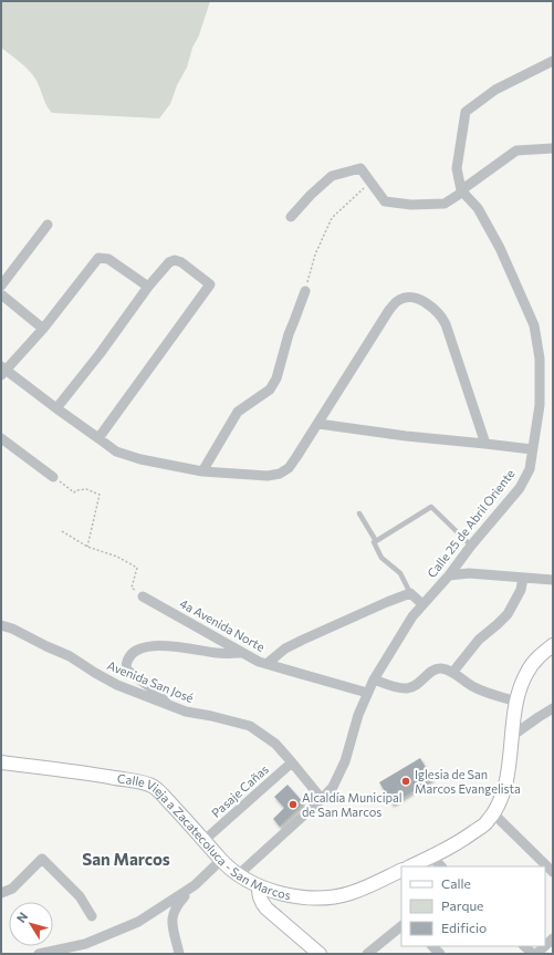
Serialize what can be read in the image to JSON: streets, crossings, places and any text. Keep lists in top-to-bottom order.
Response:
{
  "streets": {
    "main road": ["Calle Vieja a Zacatecoluca - San Marcos"],
    "street": [
      "Calle 25 de Abril Oriente",
      "4a Avenida Norte",
      "Avenida San José",
      "Pasaje Cañas"
    ]
  },
  "crossings": [
    ["Calle 25 de Abril Oriente", "4a Avenida Norte"],
    ["Calle 25 de Abril Oriente", "Avenida San José"],
    ["Calle 25 de Abril Oriente", "Calle Vieja a Zacatecoluca - San Marcos"],
    ["Avenida San José", "Pasaje Cañas"],
    ["Pasaje Cañas", "Calle Vieja a Zacatecoluca - San Marcos"]
  ],
  "districts": ["San Marcos"],
  "places": ["Iglesia de San Marcos Evangelista", "Alcaldía Municipal de San Marcos"],
  "legend": ["Calle", "Parque", "Edificio"],
  "north": "top left"
}
